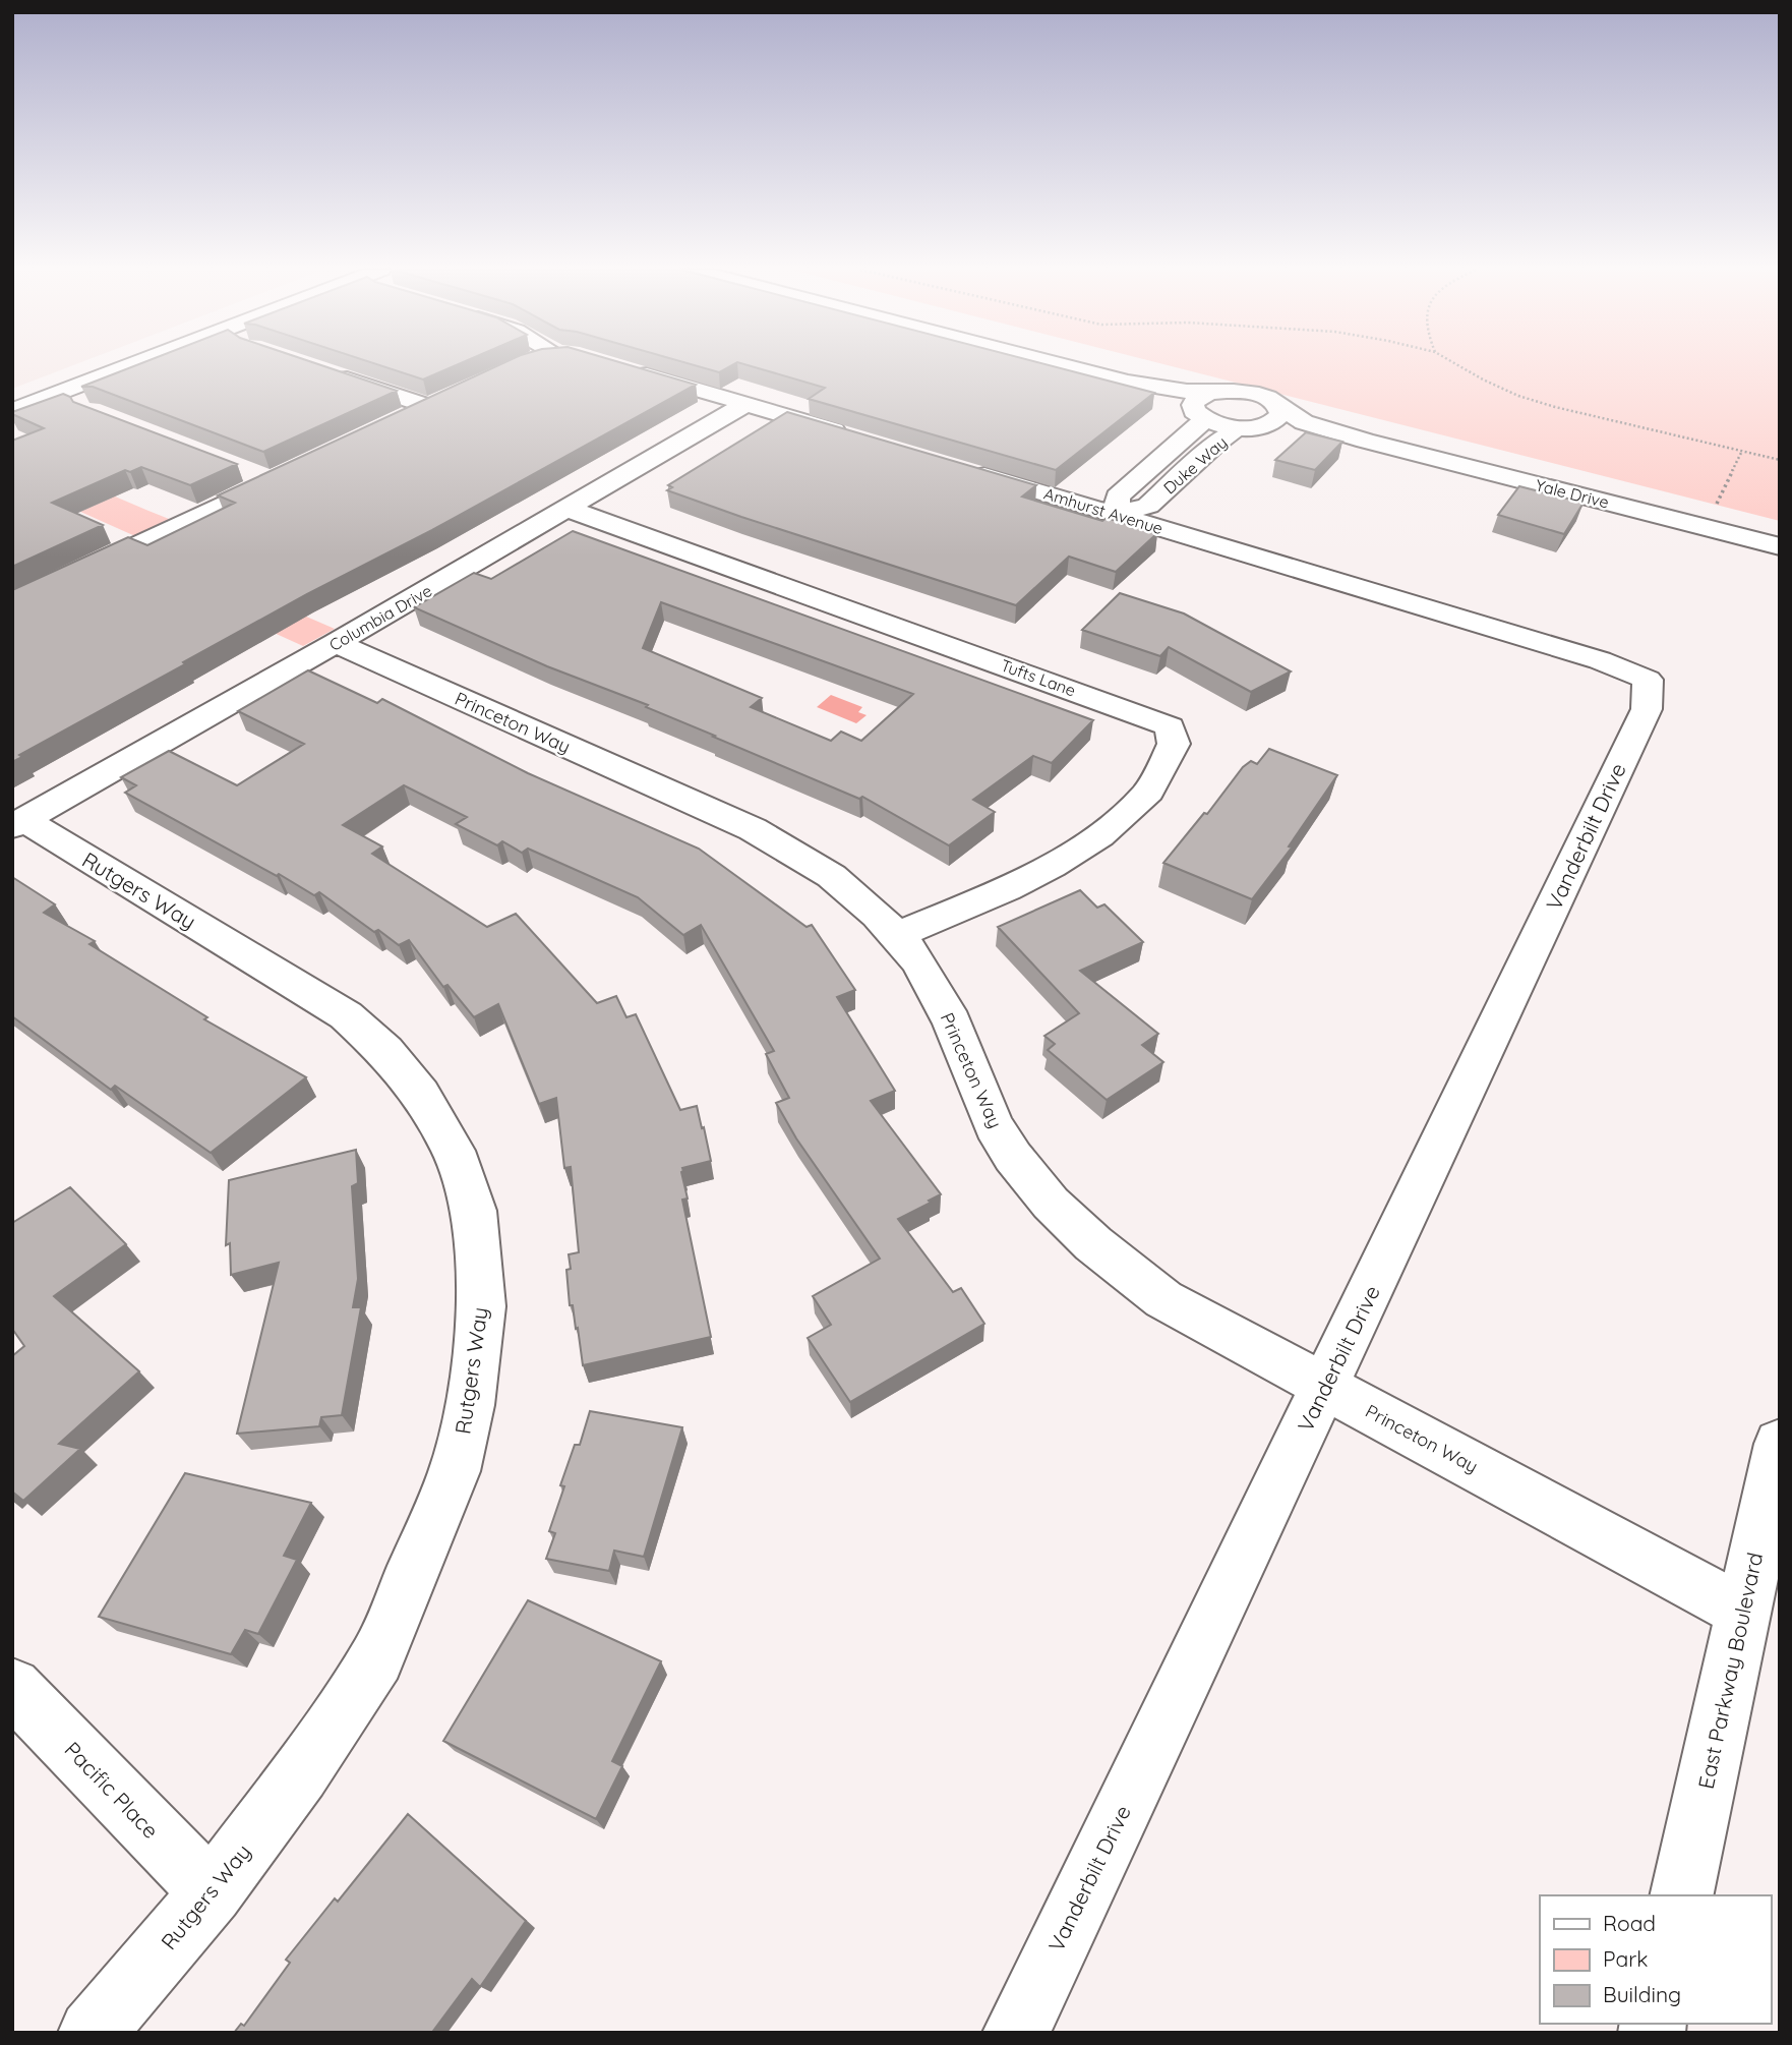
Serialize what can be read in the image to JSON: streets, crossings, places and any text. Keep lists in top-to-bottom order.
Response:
{
  "streets": {
    "street": [
      "Duke Way",
      "Yale Drive",
      "Amhurst Avenue",
      "Columbia Drive",
      "Tufts Lane",
      "Princeton Way",
      "Vanderbilt Drive",
      "Rutgers Way",
      "East Parkway Boulevard",
      "Pacific Place"
    ]
  },
  "crossings": [
    ["Duke Way", "Yale Drive"],
    ["Duke Way", "Amhurst Avenue"],
    ["Amhurst Avenue", "Vanderbilt Drive"],
    ["Columbia Drive", "Tufts Lane"],
    ["Columbia Drive", "Princeton Way"],
    ["Columbia Drive", "Rutgers Way"],
    ["Tufts Lane", "Princeton Way"],
    ["Princeton Way", "Vanderbilt Drive"],
    ["Princeton Way", "East Parkway Boulevard"],
    ["Rutgers Way", "Pacific Place"]
  ],
  "legend": ["Road", "Park", "Building"]
}
